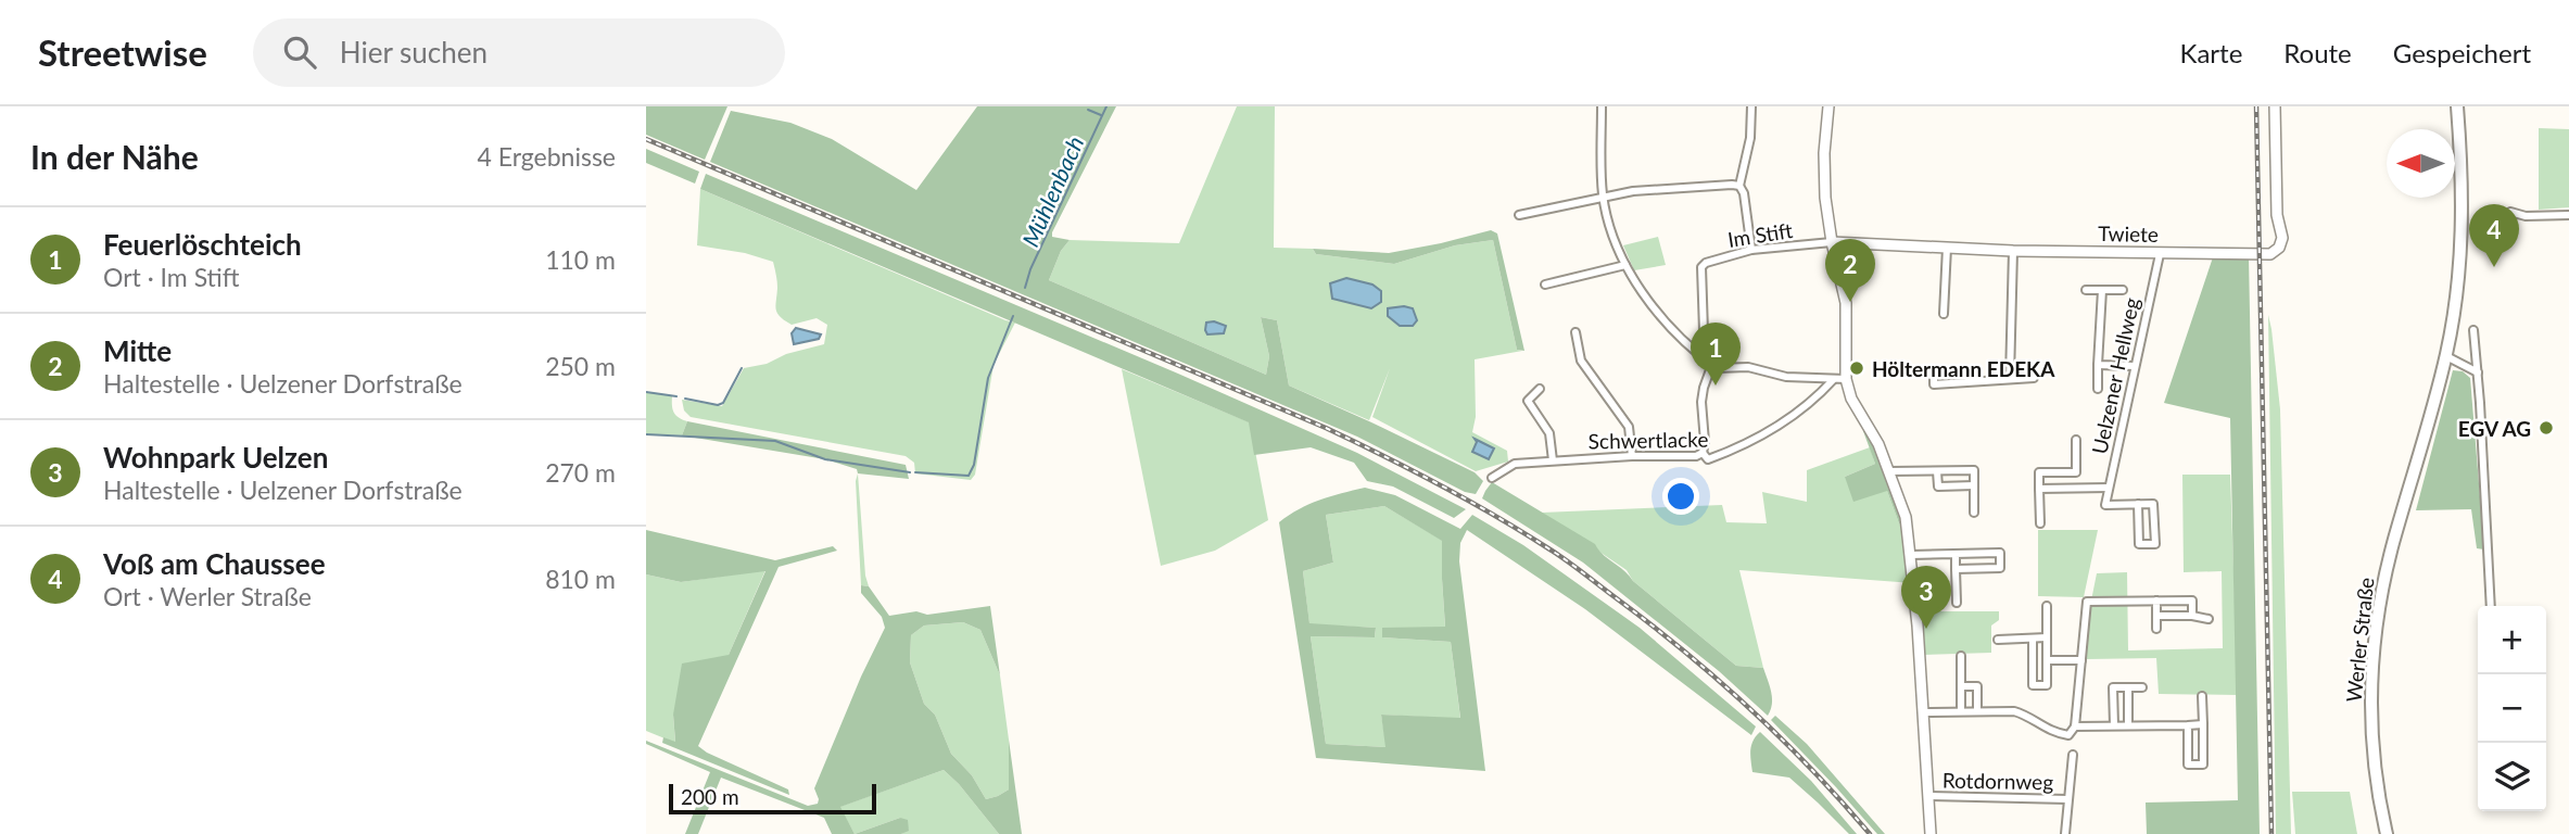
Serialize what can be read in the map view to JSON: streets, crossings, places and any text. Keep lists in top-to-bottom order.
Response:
{
  "streets": {
    "main road": ["Werler Straße"],
    "street": [
      "Twiete",
      "Im Stift",
      "Uelzener Hellweg",
      "Schwertlacke",
      "Rotdornweg"
    ]
  },
  "crossings": [
    ["Twiete", "Im Stift"],
    ["Twiete", "Uelzener Hellweg"],
    ["Im Stift", "Schwertlacke"]
  ],
  "water": ["Mühlenbach"],
  "places": ["Höltermann EDEKA", "EGV AG"],
  "scale_bar": "200 m",
  "north": "left",
  "page": {
    "header": "Streetwise",
    "search": "Hier suchen",
    "nav": ["Karte", "Route", "Gespeichert"],
    "heading": ["In der Nähe", "4 Ergebnisse"],
    "pins": [
      "4",
      "2",
      "1",
      "3"
    ],
    "list": [
      {
        "mark": "1",
        "name": "Feuerlöschteich",
        "note": "Ort · Im Stift",
        "value": "110 m"
      },
      {
        "mark": "2",
        "name": "Mitte",
        "note": "Haltestelle · Uelzener Dorfstraße",
        "value": "250 m"
      },
      {
        "mark": "3",
        "name": "Wohnpark Uelzen",
        "note": "Haltestelle · Uelzener Dorfstraße",
        "value": "270 m"
      },
      {
        "mark": "4",
        "name": "Voß am Chaussee",
        "note": "Ort · Werler Straße",
        "value": "810 m"
      }
    ],
    "map_buttons": ["+", "−"],
    "scale": "200 m"
  }
}
